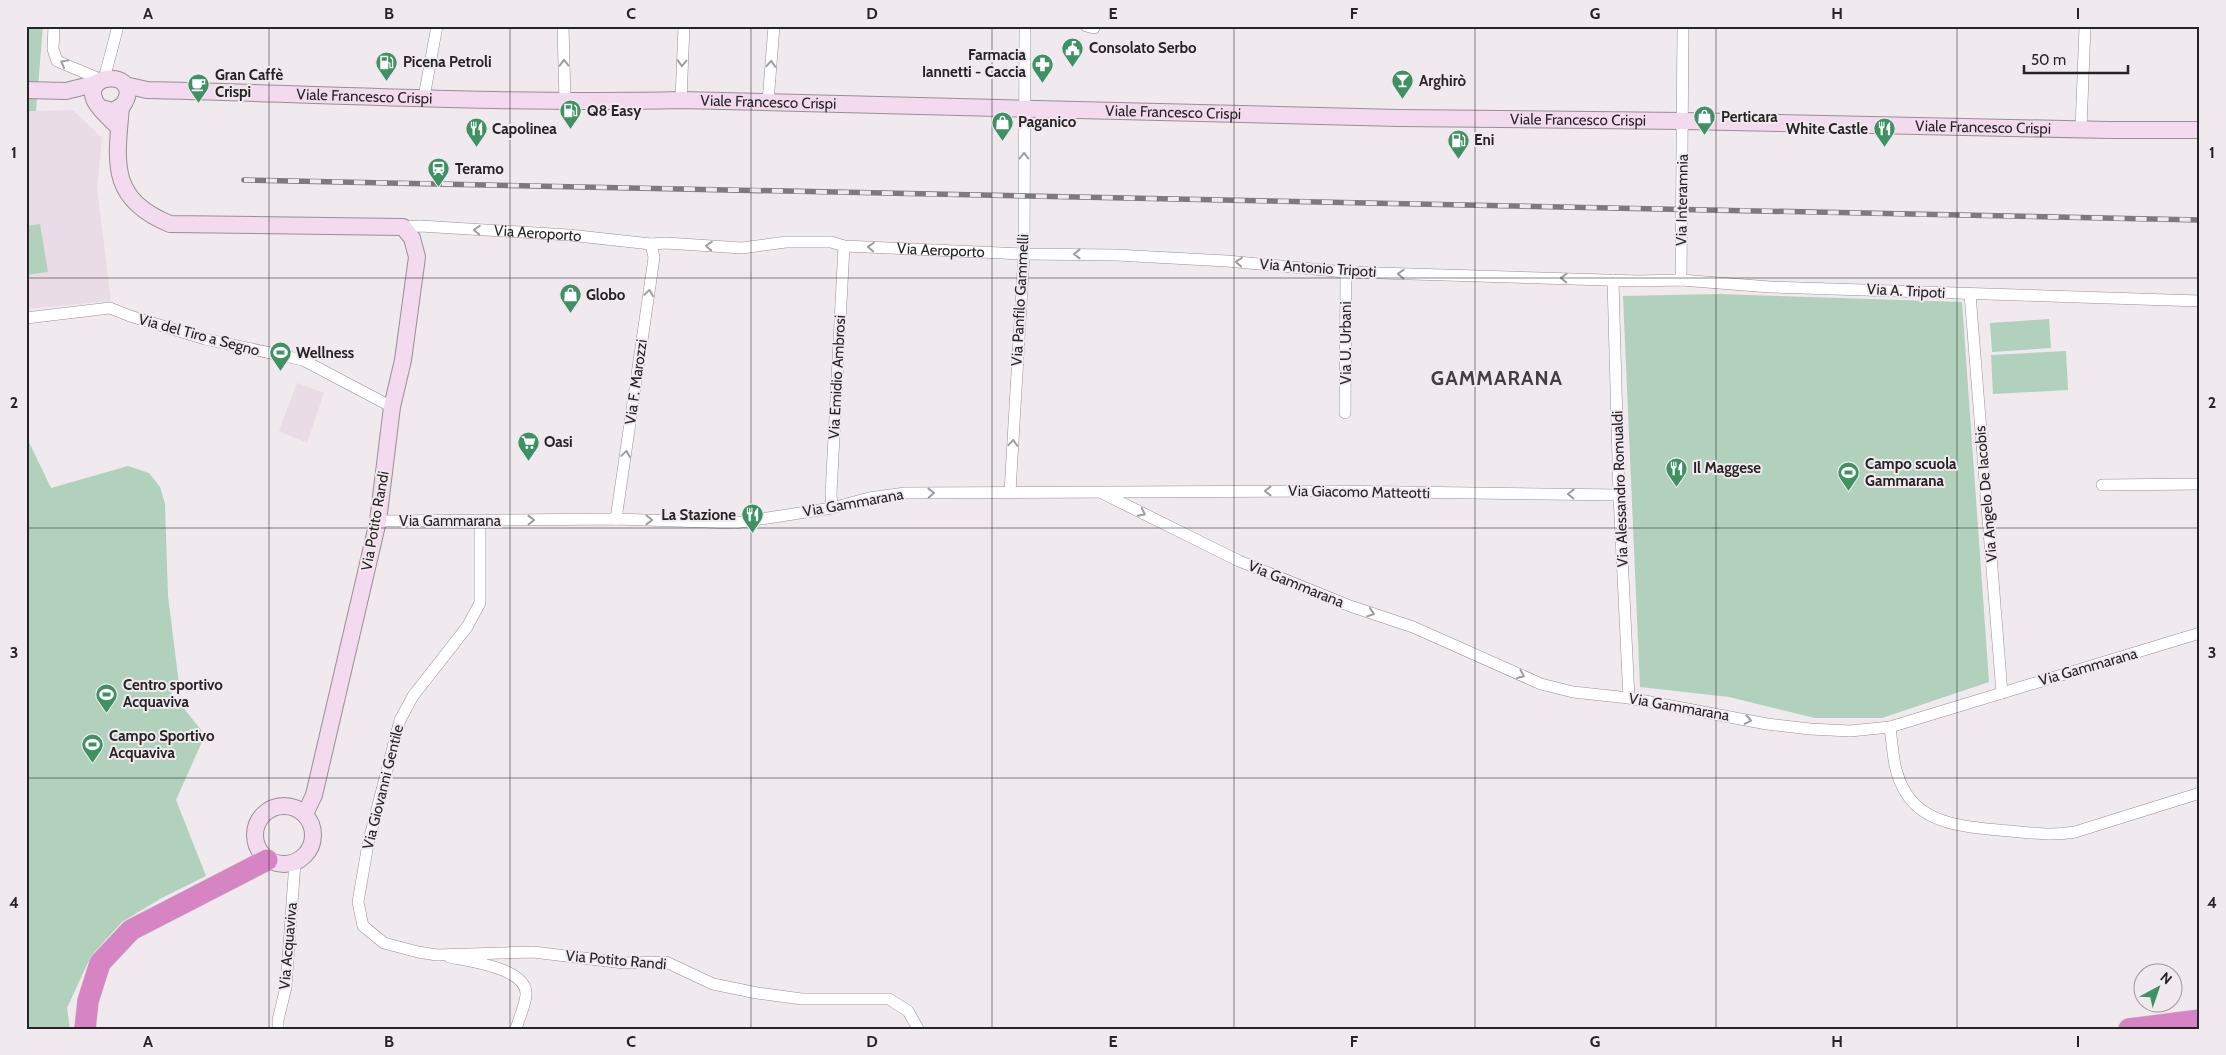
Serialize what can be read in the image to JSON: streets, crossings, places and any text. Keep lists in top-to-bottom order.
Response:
{
  "streets": {
    "street": [
      "Viale Francesco Crispi",
      "Via Interamnia",
      "Via Aeroporto",
      "Via Antonio Tripoti",
      "Via A. Tripoti",
      "Via Panfilo Gammelli",
      "Via del Tiro a Segno",
      "Via U. Urbani",
      "Via Emidio Ambrosi",
      "Via F. Marozzi",
      "Via Alessandro Romualdi",
      "Via Giacomo Matteotti",
      "Via Angelo De Iacobis",
      "Via Gammarana",
      "Via Potito Randi",
      "Via Giovanni Gentile",
      "Via Acquaviva"
    ]
  },
  "crossings": [
    ["Viale Francesco Crispi", "Via Interamnia"],
    ["Viale Francesco Crispi", "Via Aeroporto"],
    ["Viale Francesco Crispi", "Via Panfilo Gammelli"],
    ["Via Interamnia", "Via A. Tripoti"],
    ["Via Aeroporto", "Via Antonio Tripoti"],
    ["Via Aeroporto", "Via Panfilo Gammelli"],
    ["Via Aeroporto", "Via Emidio Ambrosi"],
    ["Via Aeroporto", "Via F. Marozzi"],
    ["Via Aeroporto", "Via Potito Randi"],
    ["Via Antonio Tripoti", "Via A. Tripoti"],
    ["Via Antonio Tripoti", "Via Panfilo Gammelli"],
    ["Via Antonio Tripoti", "Via U. Urbani"],
    ["Via Antonio Tripoti", "Via Alessandro Romualdi"],
    ["Via A. Tripoti", "Via Alessandro Romualdi"],
    ["Via A. Tripoti", "Via Angelo De Iacobis"],
    ["Via Panfilo Gammelli", "Via Gammarana"],
    ["Via del Tiro a Segno", "Via Potito Randi"],
    ["Via Emidio Ambrosi", "Via Gammarana"],
    ["Via F. Marozzi", "Via Gammarana"],
    ["Via Alessandro Romualdi", "Via Giacomo Matteotti"],
    ["Via Alessandro Romualdi", "Via Gammarana"],
    ["Via Giacomo Matteotti", "Via Gammarana"],
    ["Via Angelo De Iacobis", "Via Gammarana"],
    ["Via Gammarana", "Via Potito Randi"],
    ["Via Gammarana", "Via Giovanni Gentile"],
    ["Via Potito Randi", "Via Giovanni Gentile"],
    ["Via Potito Randi", "Via Acquaviva"]
  ],
  "one_way": [
    "Via Aeroporto",
    "Via Antonio Tripoti",
    "Via Panfilo Gammelli",
    "Via F. Marozzi",
    "Via Giacomo Matteotti",
    "Via Gammarana"
  ],
  "districts": ["GAMMARANA"],
  "places": {
    "public building": ["Consolato Serbo"],
    "fuel station": ["Picena Petroli", "Q8 Easy", "Eni"],
    "pharmacy": ["Farmacia Iannetti - Caccia"],
    "bar": ["Arghirò"],
    "cafe": ["Gran Caffè Crispi"],
    "shop": ["Perticara", "Paganico", "Globo"],
    "restaurant": [
      "Capolinea",
      "White Castle",
      "Il Maggese",
      "La Stazione"
    ],
    "station": ["Teramo"],
    "sports": [
      "Wellness",
      "Campo scuola Gammarana",
      "Centro sportivo Acquaviva",
      "Campo Sportivo Acquaviva"
    ],
    "supermarket": ["Oasi"]
  },
  "scale_bar": "50 m",
  "north": "top right",
  "grid": {
    "columns": [
      "A",
      "B",
      "C",
      "D",
      "E",
      "F",
      "G",
      "H",
      "I"
    ],
    "rows": [
      "1",
      "2",
      "3",
      "4"
    ]
  }
}
